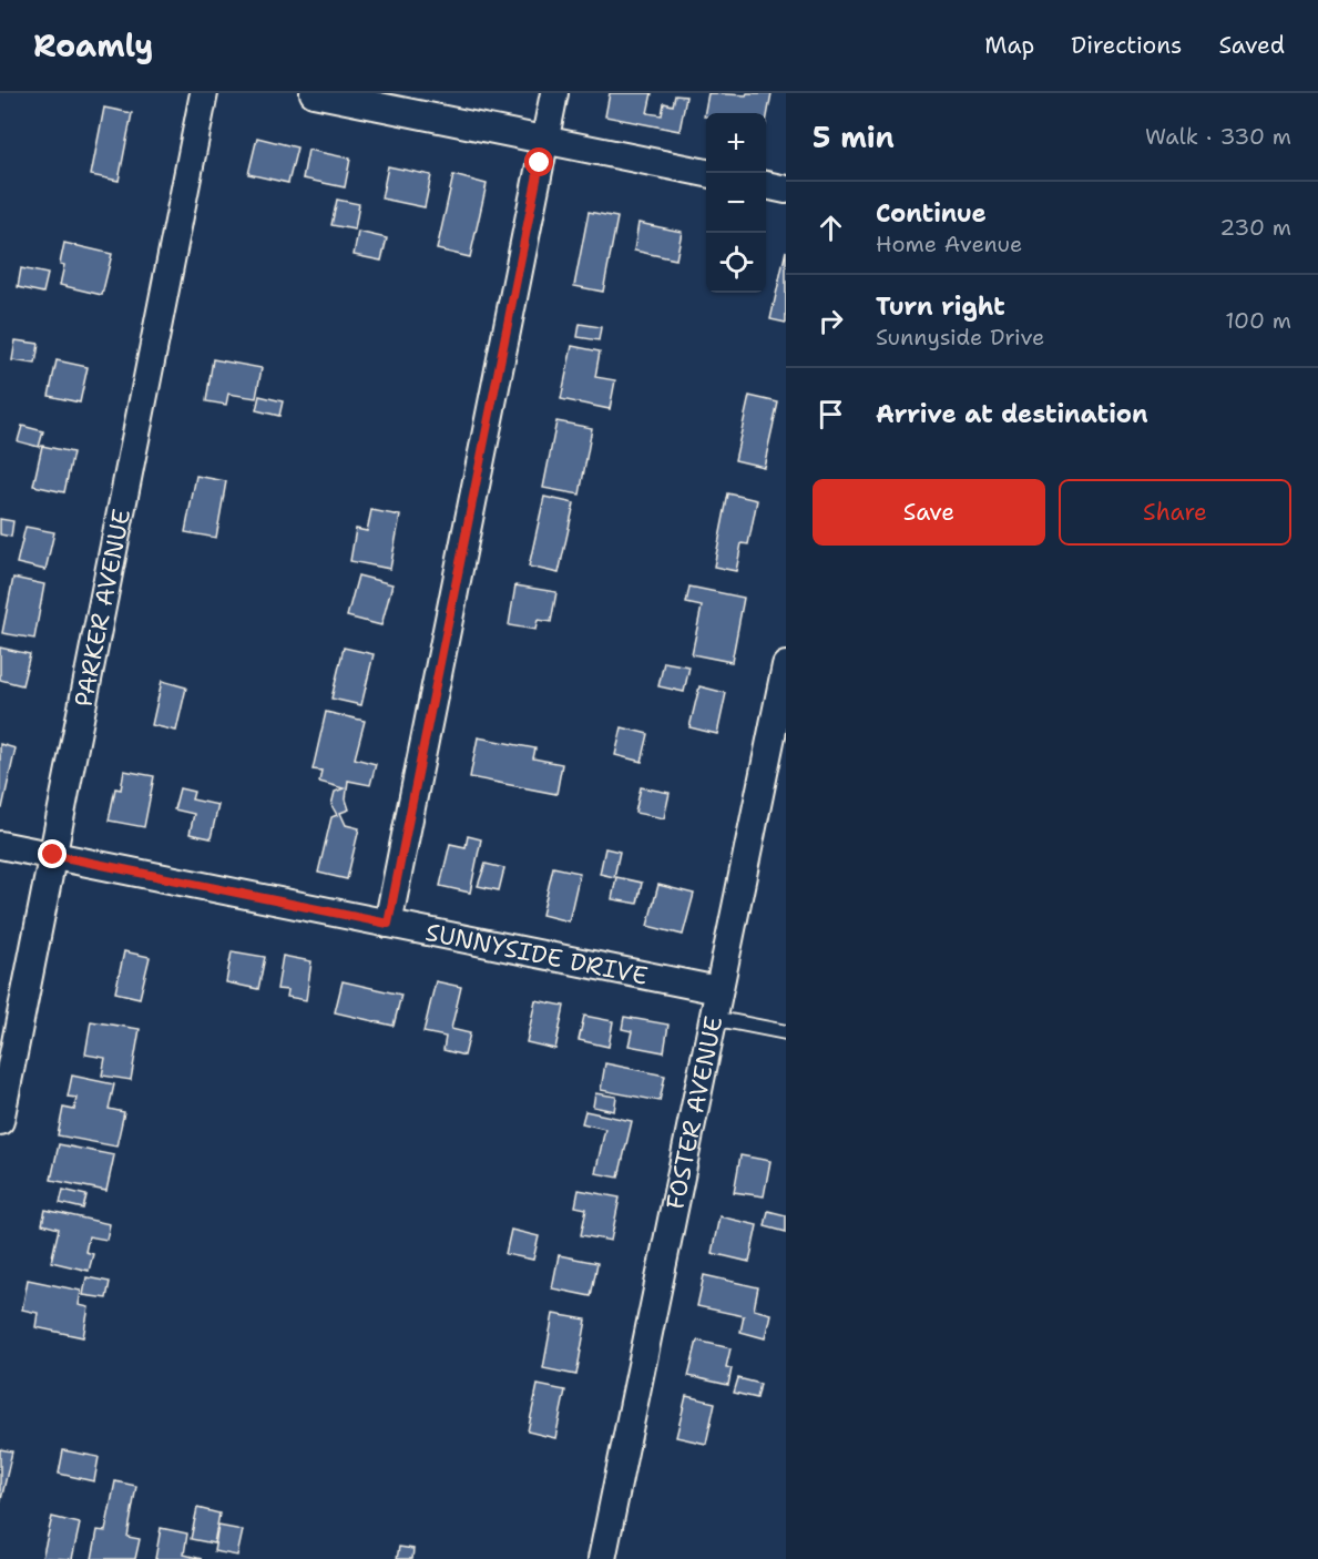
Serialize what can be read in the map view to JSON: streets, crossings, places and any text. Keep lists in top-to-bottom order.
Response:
{
  "streets": {
    "street": ["PARKER AVENUE", "SUNNYSIDE DRIVE", "FOSTER AVENUE"]
  },
  "crossings": [
    ["PARKER AVENUE", "SUNNYSIDE DRIVE"],
    ["SUNNYSIDE DRIVE", "FOSTER AVENUE"]
  ],
  "page": {
    "header": "Roamly",
    "nav": ["Map", "Directions", "Saved"],
    "heading": ["5 min", "Walk · 330 m"],
    "map_buttons": ["+", "−"],
    "list": [
      ["Continue", "Home Avenue", "230 m"],
      ["Turn right", "Sunnyside Drive", "100 m"],
      "Arrive at destination"
    ],
    "buttons": ["Save", "Share"]
  }
}
